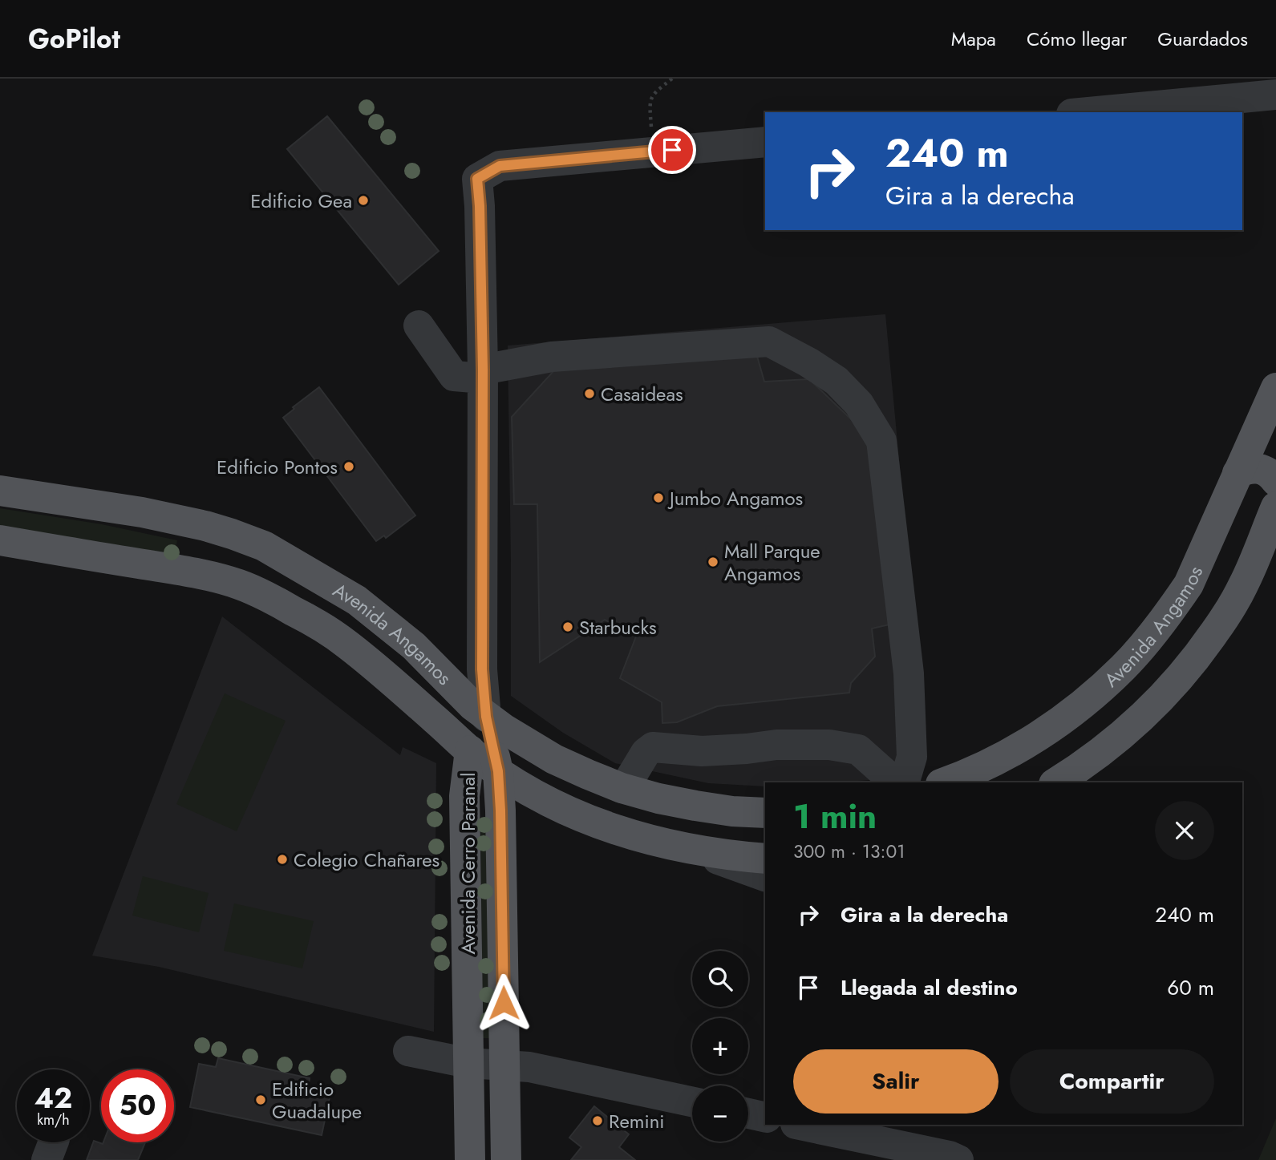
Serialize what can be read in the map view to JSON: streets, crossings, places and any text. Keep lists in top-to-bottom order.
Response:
{
  "streets": {
    "main road": ["Avenida Angamos", "Avenida Cerro Paranal"]
  },
  "crossings": [
    ["Avenida Angamos", "Avenida Cerro Paranal"]
  ],
  "places": [
    "Edificio Gea",
    "Casaideas",
    "Edificio Pontos",
    "Jumbo Angamos",
    "Mall Parque Angamos",
    "Starbucks",
    "Colegio Chañares",
    "Edificio Guadalupe",
    "Remini"
  ],
  "page": {
    "header": "GoPilot",
    "nav": ["Mapa", "Cómo llegar", "Guardados"],
    "turn": ["240 m", "Gira a la derecha"],
    "heading": ["1 min", "300 m · 13:01"],
    "list": [
      {
        "name": "Gira a la derecha",
        "value": "240 m"
      },
      {
        "name": "Llegada al destino",
        "value": "60 m"
      }
    ],
    "map_buttons": ["+", "−"],
    "buttons": ["Salir", "Compartir"],
    "speed": "42 km/h",
    "limit": "50"
  }
}
